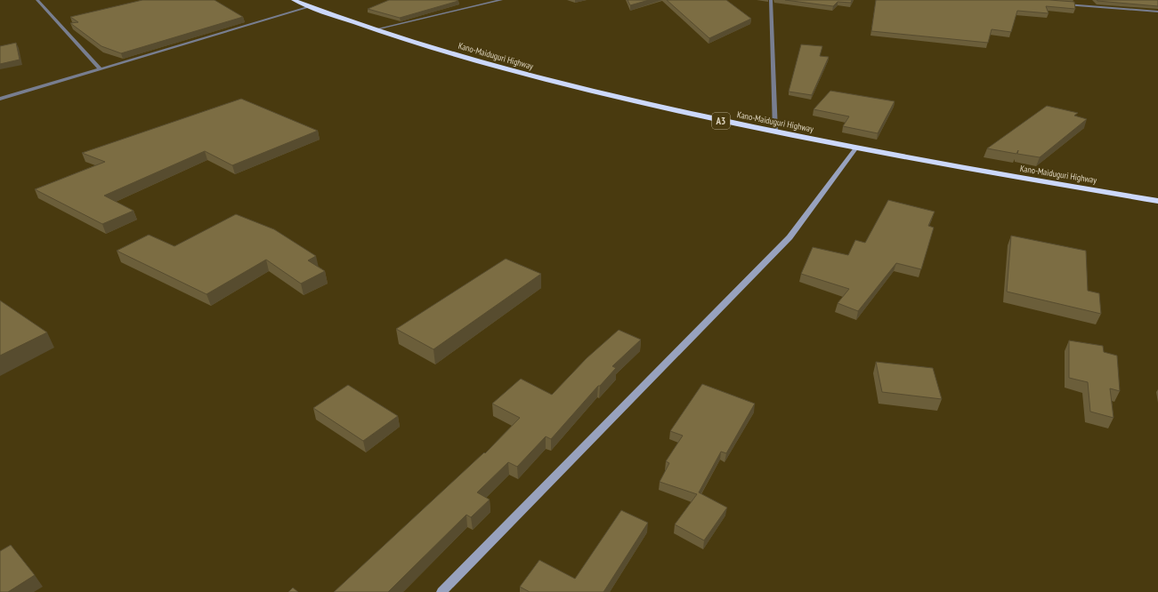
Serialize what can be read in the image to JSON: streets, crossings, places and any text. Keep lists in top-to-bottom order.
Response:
{
  "streets": {
    "highway": ["Kano-Maiduguri Highway", "A3"]
  }
}
